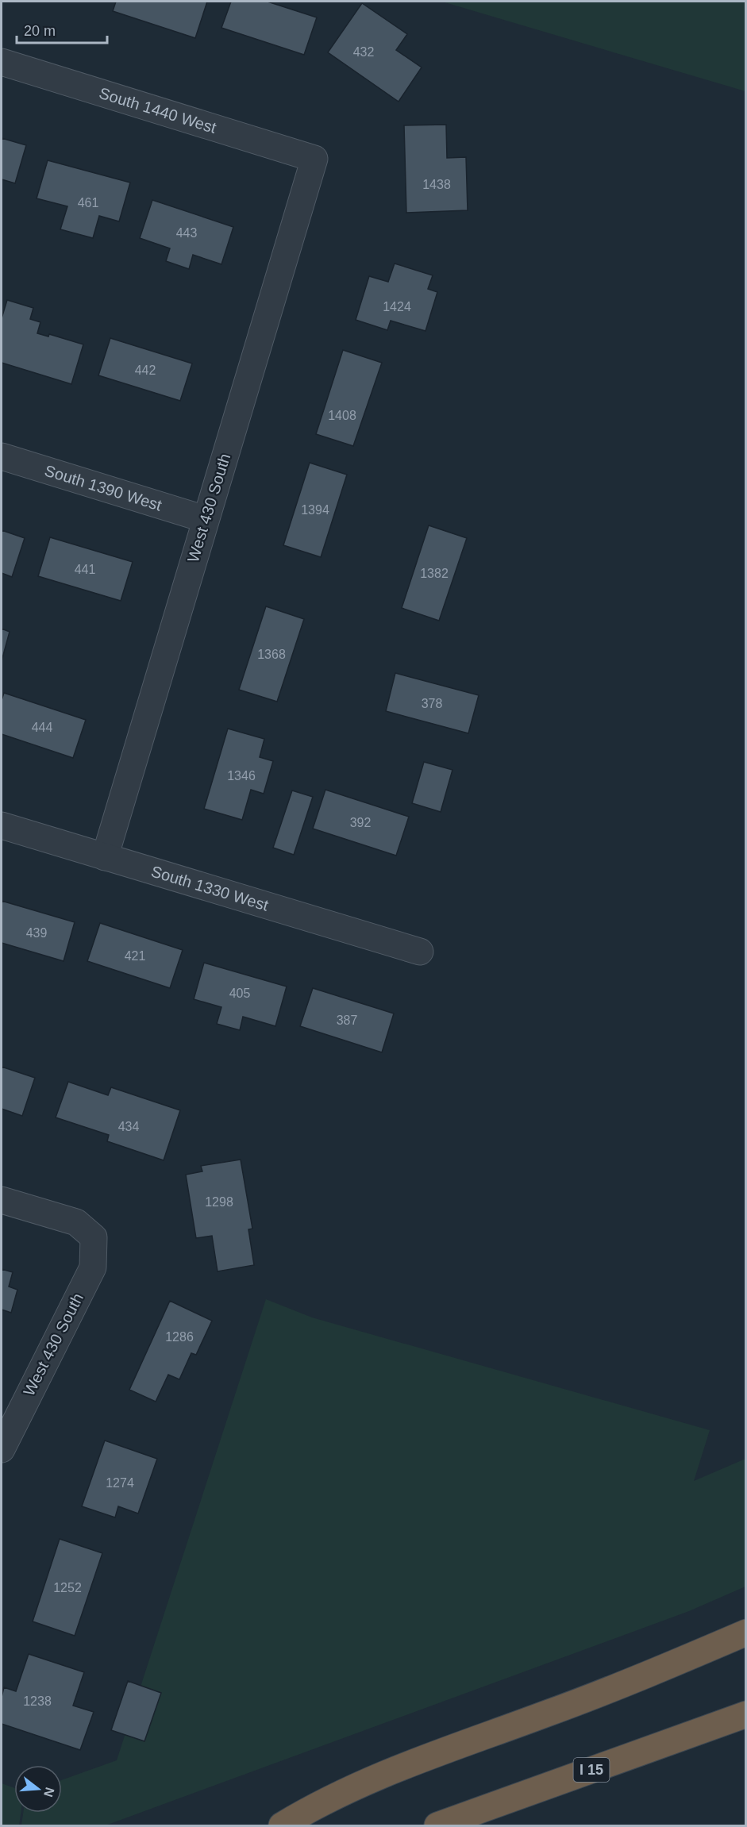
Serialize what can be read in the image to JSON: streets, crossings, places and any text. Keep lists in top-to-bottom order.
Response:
{
  "streets": {
    "highway": ["I 15"],
    "street": [
      "South 1440 West",
      "South 1390 West",
      "West 430 South",
      "South 1330 West"
    ]
  },
  "crossings": [
    ["South 1440 West", "West 430 South"],
    ["South 1390 West", "West 430 South"],
    ["West 430 South", "South 1330 West"]
  ],
  "house_numbers": [
    "432",
    "1438",
    "461",
    "443",
    "1424",
    "442",
    "1408",
    "1394",
    "441",
    "1382",
    "1368",
    "378",
    "444",
    "1346",
    "392",
    "439",
    "421",
    "405",
    "387",
    "434",
    "1298",
    "1286",
    "1274",
    "1252",
    "1238"
  ],
  "scale_bar": "20 m",
  "north": "right"
}
